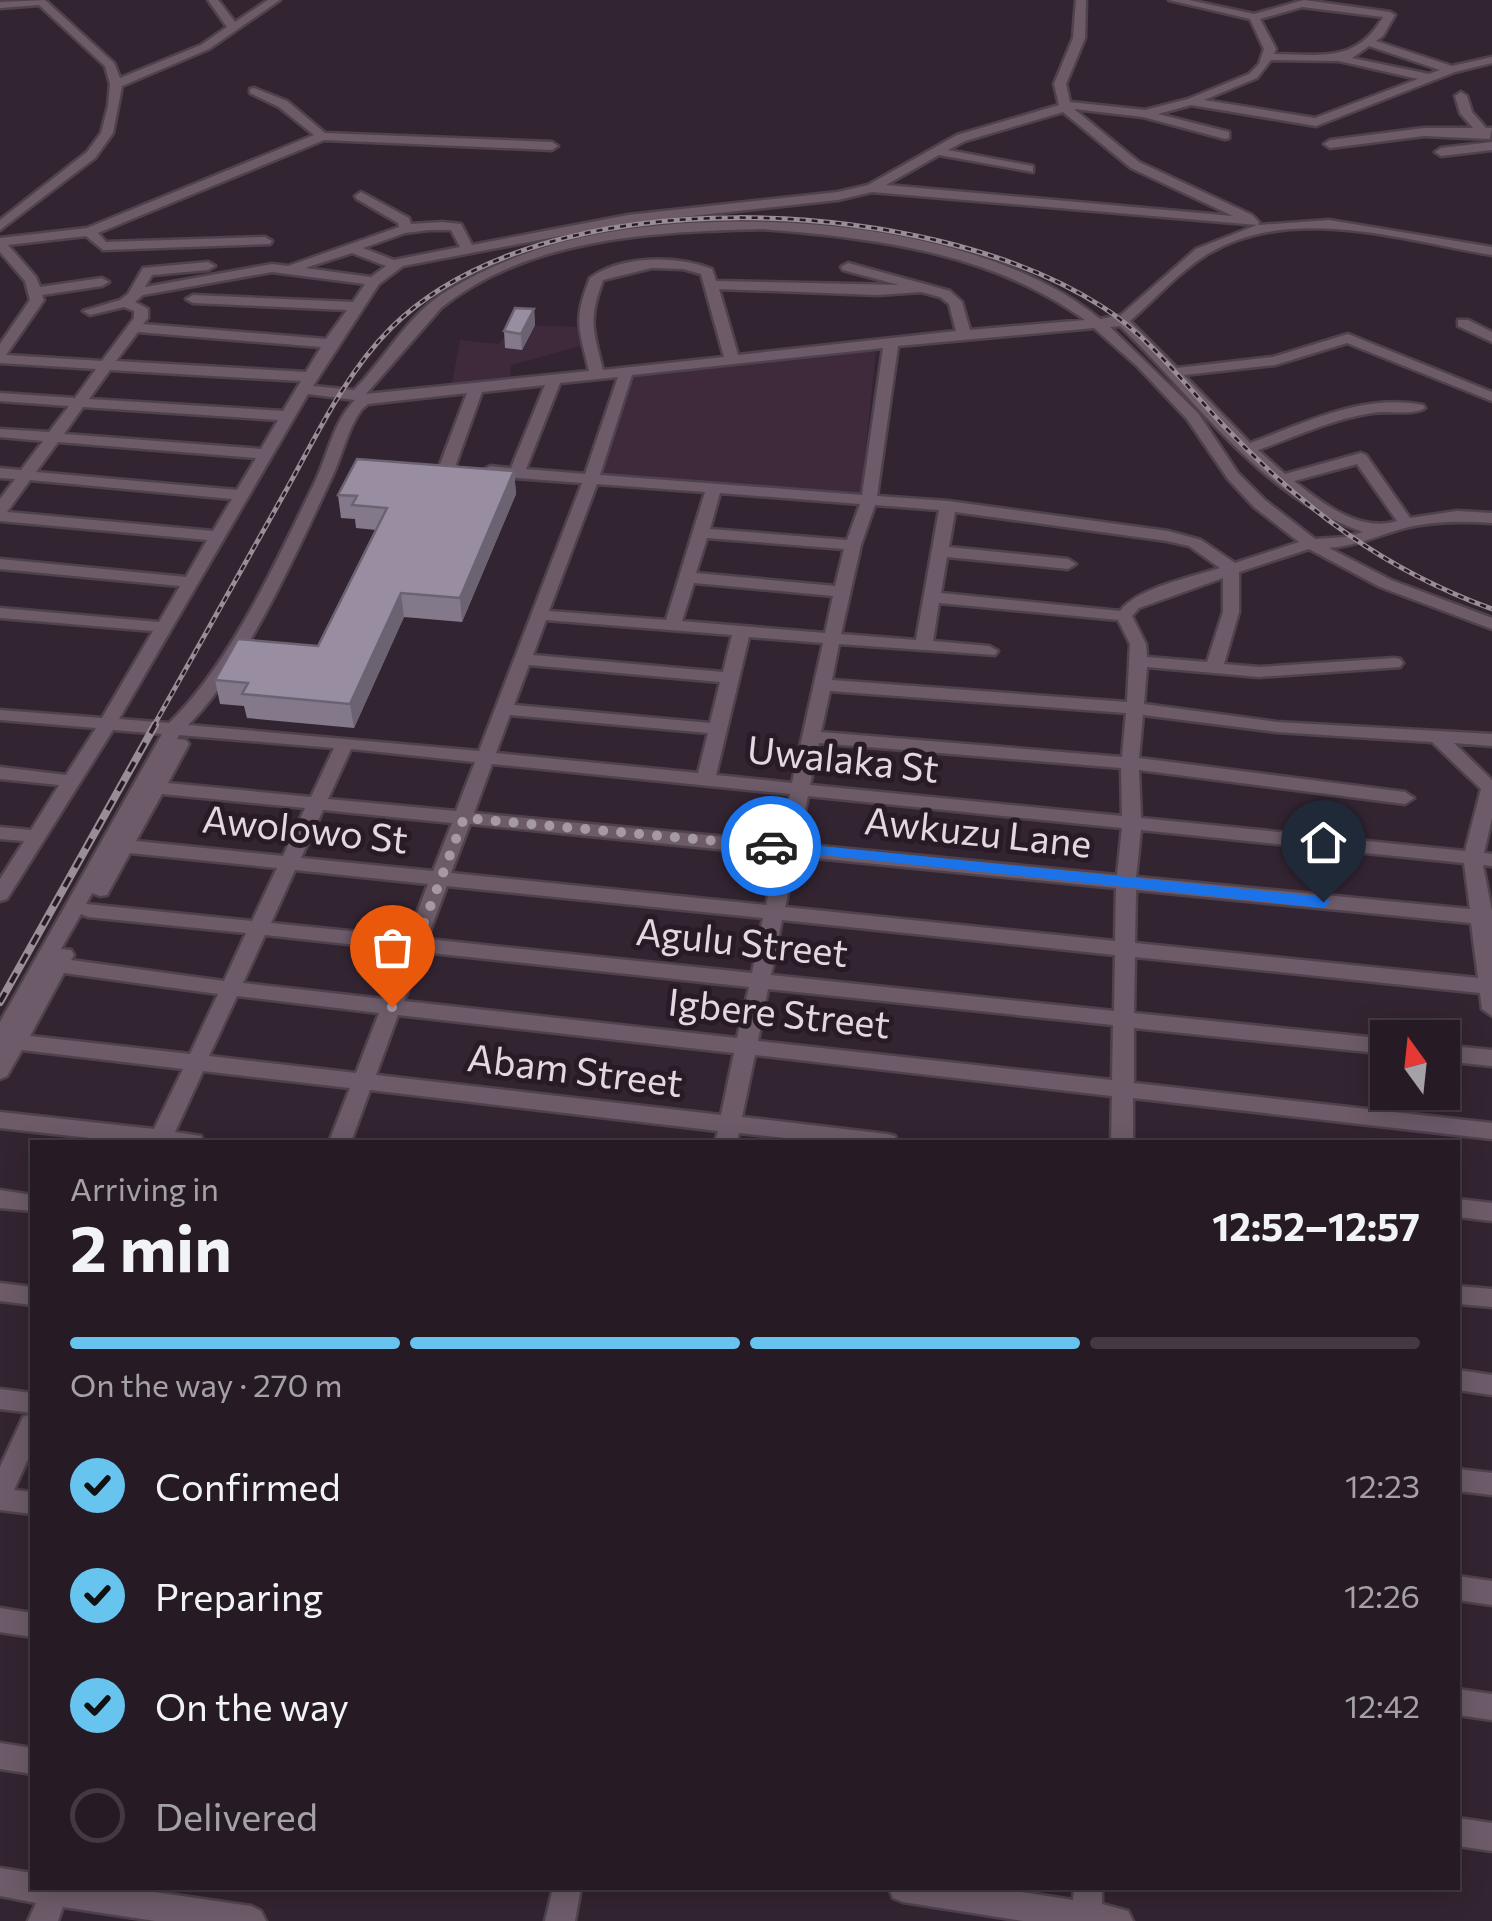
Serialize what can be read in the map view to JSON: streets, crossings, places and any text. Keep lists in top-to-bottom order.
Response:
{
  "streets": {
    "street": [
      "Uwalaka St",
      "Awolowo St",
      "Awkuzu Lane",
      "Agulu Street",
      "Igbere Street",
      "Abam Street"
    ]
  },
  "north": "top",
  "page": {
    "heading": ["2 min", "Arriving in", "12:52–12:57"],
    "bar": "On the way · 270 m",
    "list": [
      ["Confirmed", "12:23"],
      ["Preparing", "12:26"],
      ["On the way", "12:42"],
      "Delivered"
    ]
  }
}
